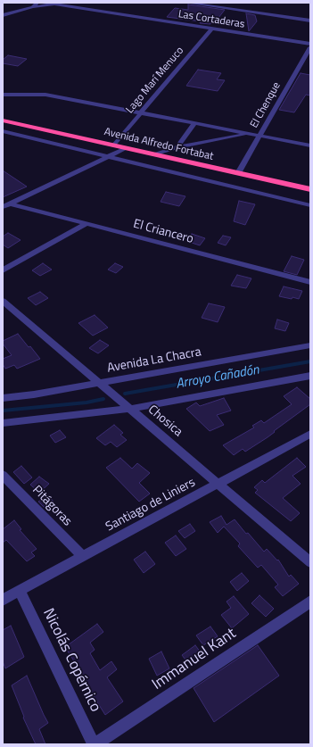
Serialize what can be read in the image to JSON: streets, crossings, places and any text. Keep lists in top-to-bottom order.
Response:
{
  "streets": {
    "highway": ["Avenida Alfredo Fortabat"],
    "street": [
      "Las Cortaderas",
      "Lago Marí Menuco",
      "El Chenque",
      "El Criancero",
      "Avenida La Chacra",
      "Chosica",
      "Santiago de Liniers",
      "Pitágoras",
      "Immanuel Kant",
      "Nicolás Copérnico"
    ]
  },
  "crossings": [
    ["Las Cortaderas", "Lago Marí Menuco"],
    ["Lago Marí Menuco", "Avenida Alfredo Fortabat"],
    ["El Chenque", "Avenida Alfredo Fortabat"],
    ["Avenida La Chacra", "Chosica"],
    ["Chosica", "Santiago de Liniers"],
    ["Santiago de Liniers", "Pitágoras"],
    ["Santiago de Liniers", "Nicolás Copérnico"],
    ["Immanuel Kant", "Nicolás Copérnico"]
  ],
  "water": ["Arroyo Cañadón"]
}
